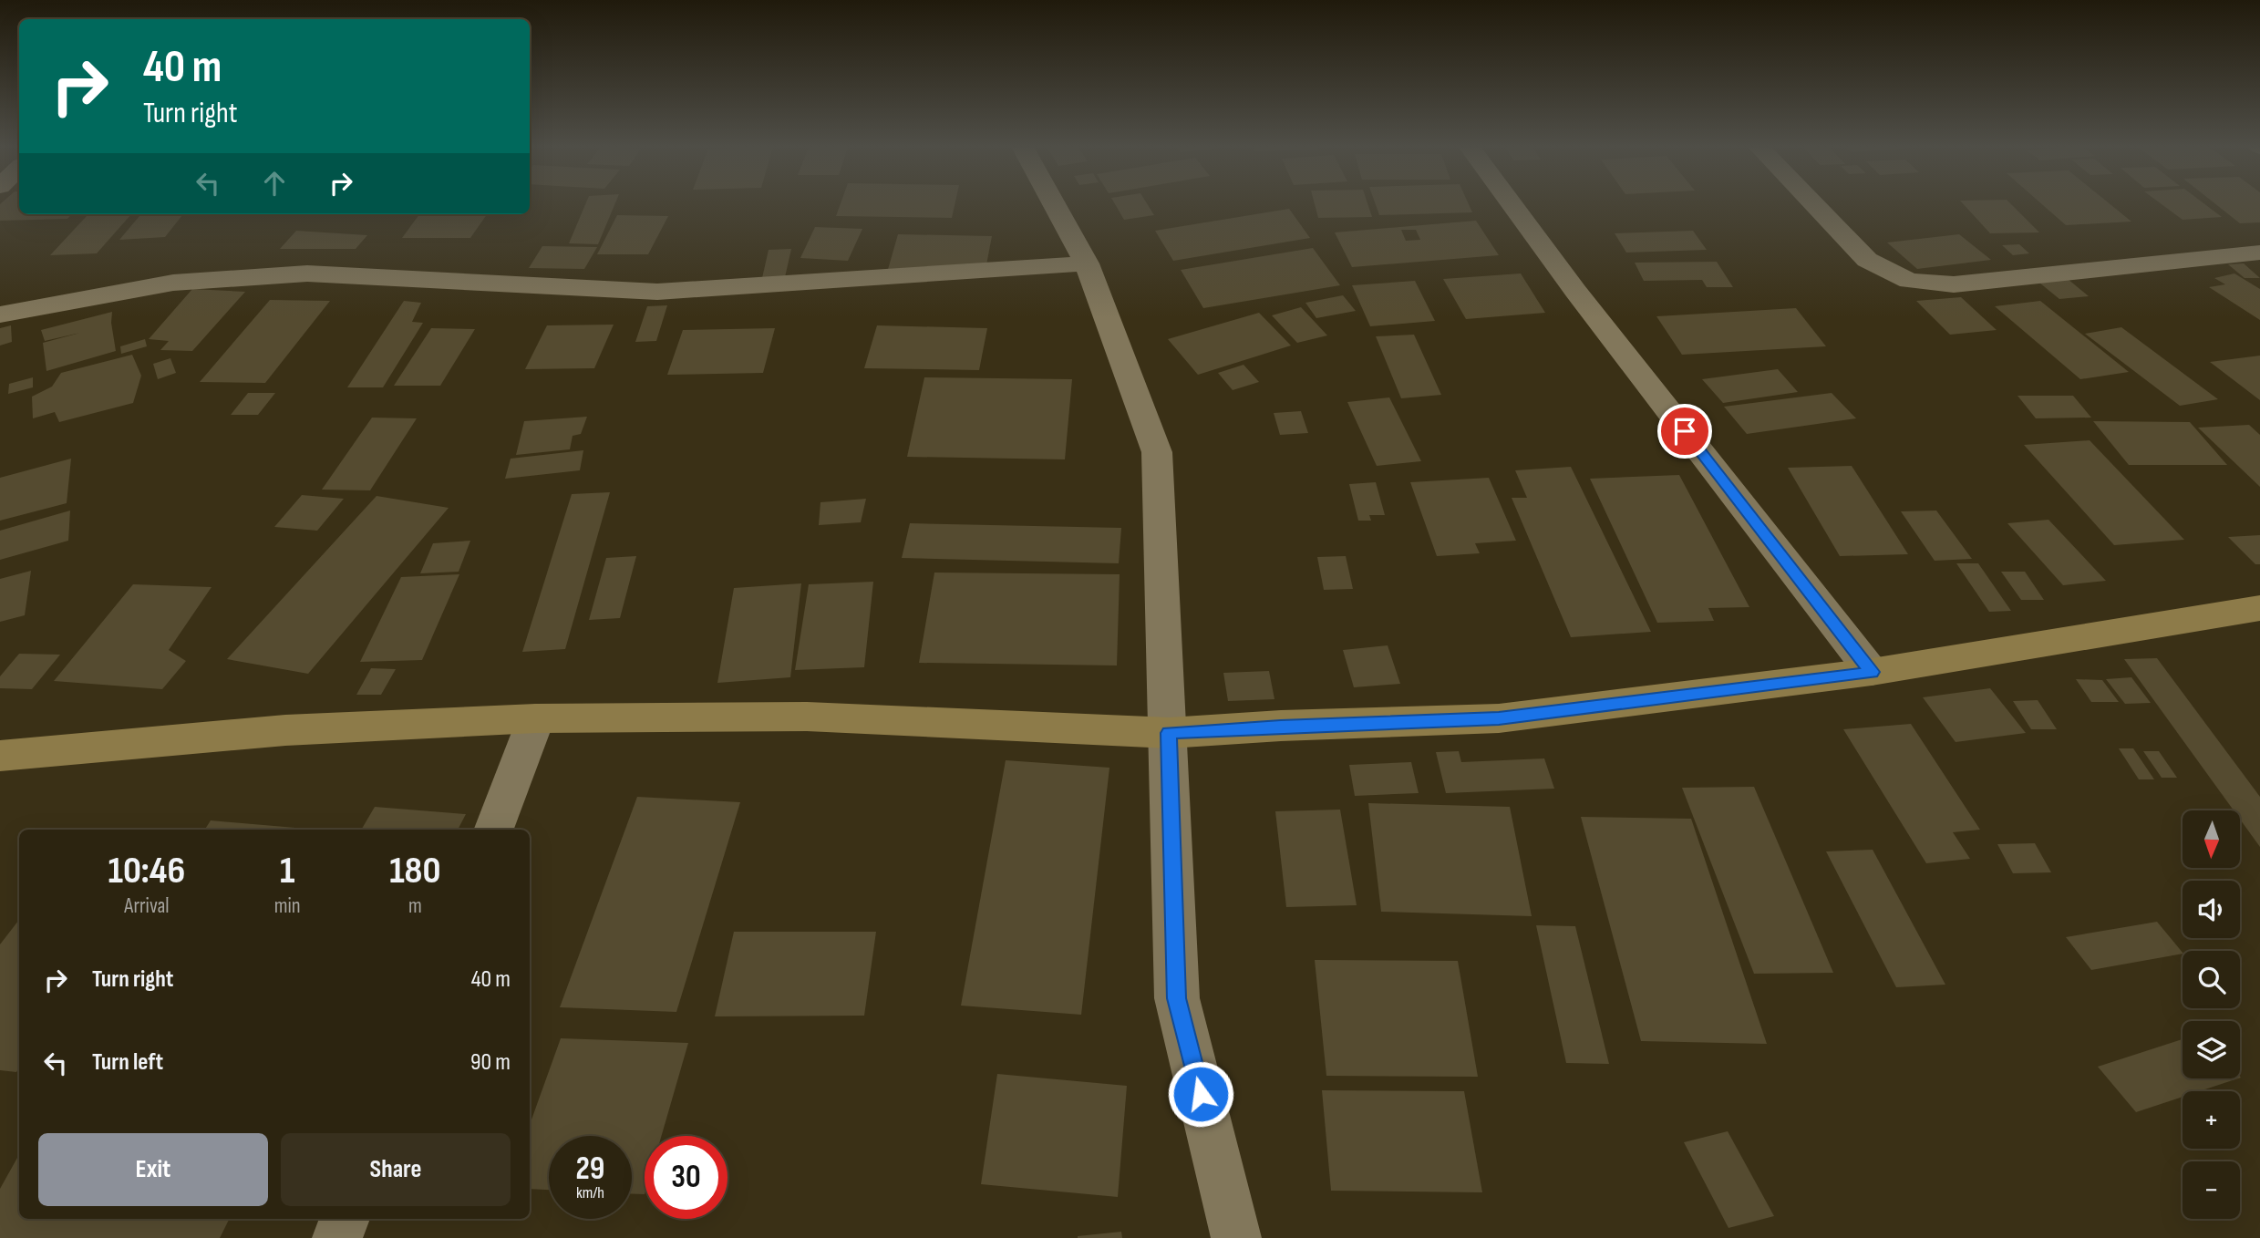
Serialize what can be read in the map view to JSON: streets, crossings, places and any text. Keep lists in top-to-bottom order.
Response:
{
  "north": "bottom",
  "page": {
    "turn": ["40 m", "Turn right"],
    "map_buttons": ["+", "−"],
    "eta": [
      "10:46",
      "Arrival",
      "1",
      "min",
      "180",
      "m"
    ],
    "list": [
      {
        "name": "Turn right",
        "value": "40 m"
      },
      {
        "name": "Turn left",
        "value": "90 m"
      }
    ],
    "buttons": ["Exit", "Share"],
    "speed": "29 km/h",
    "limit": "30"
  }
}
